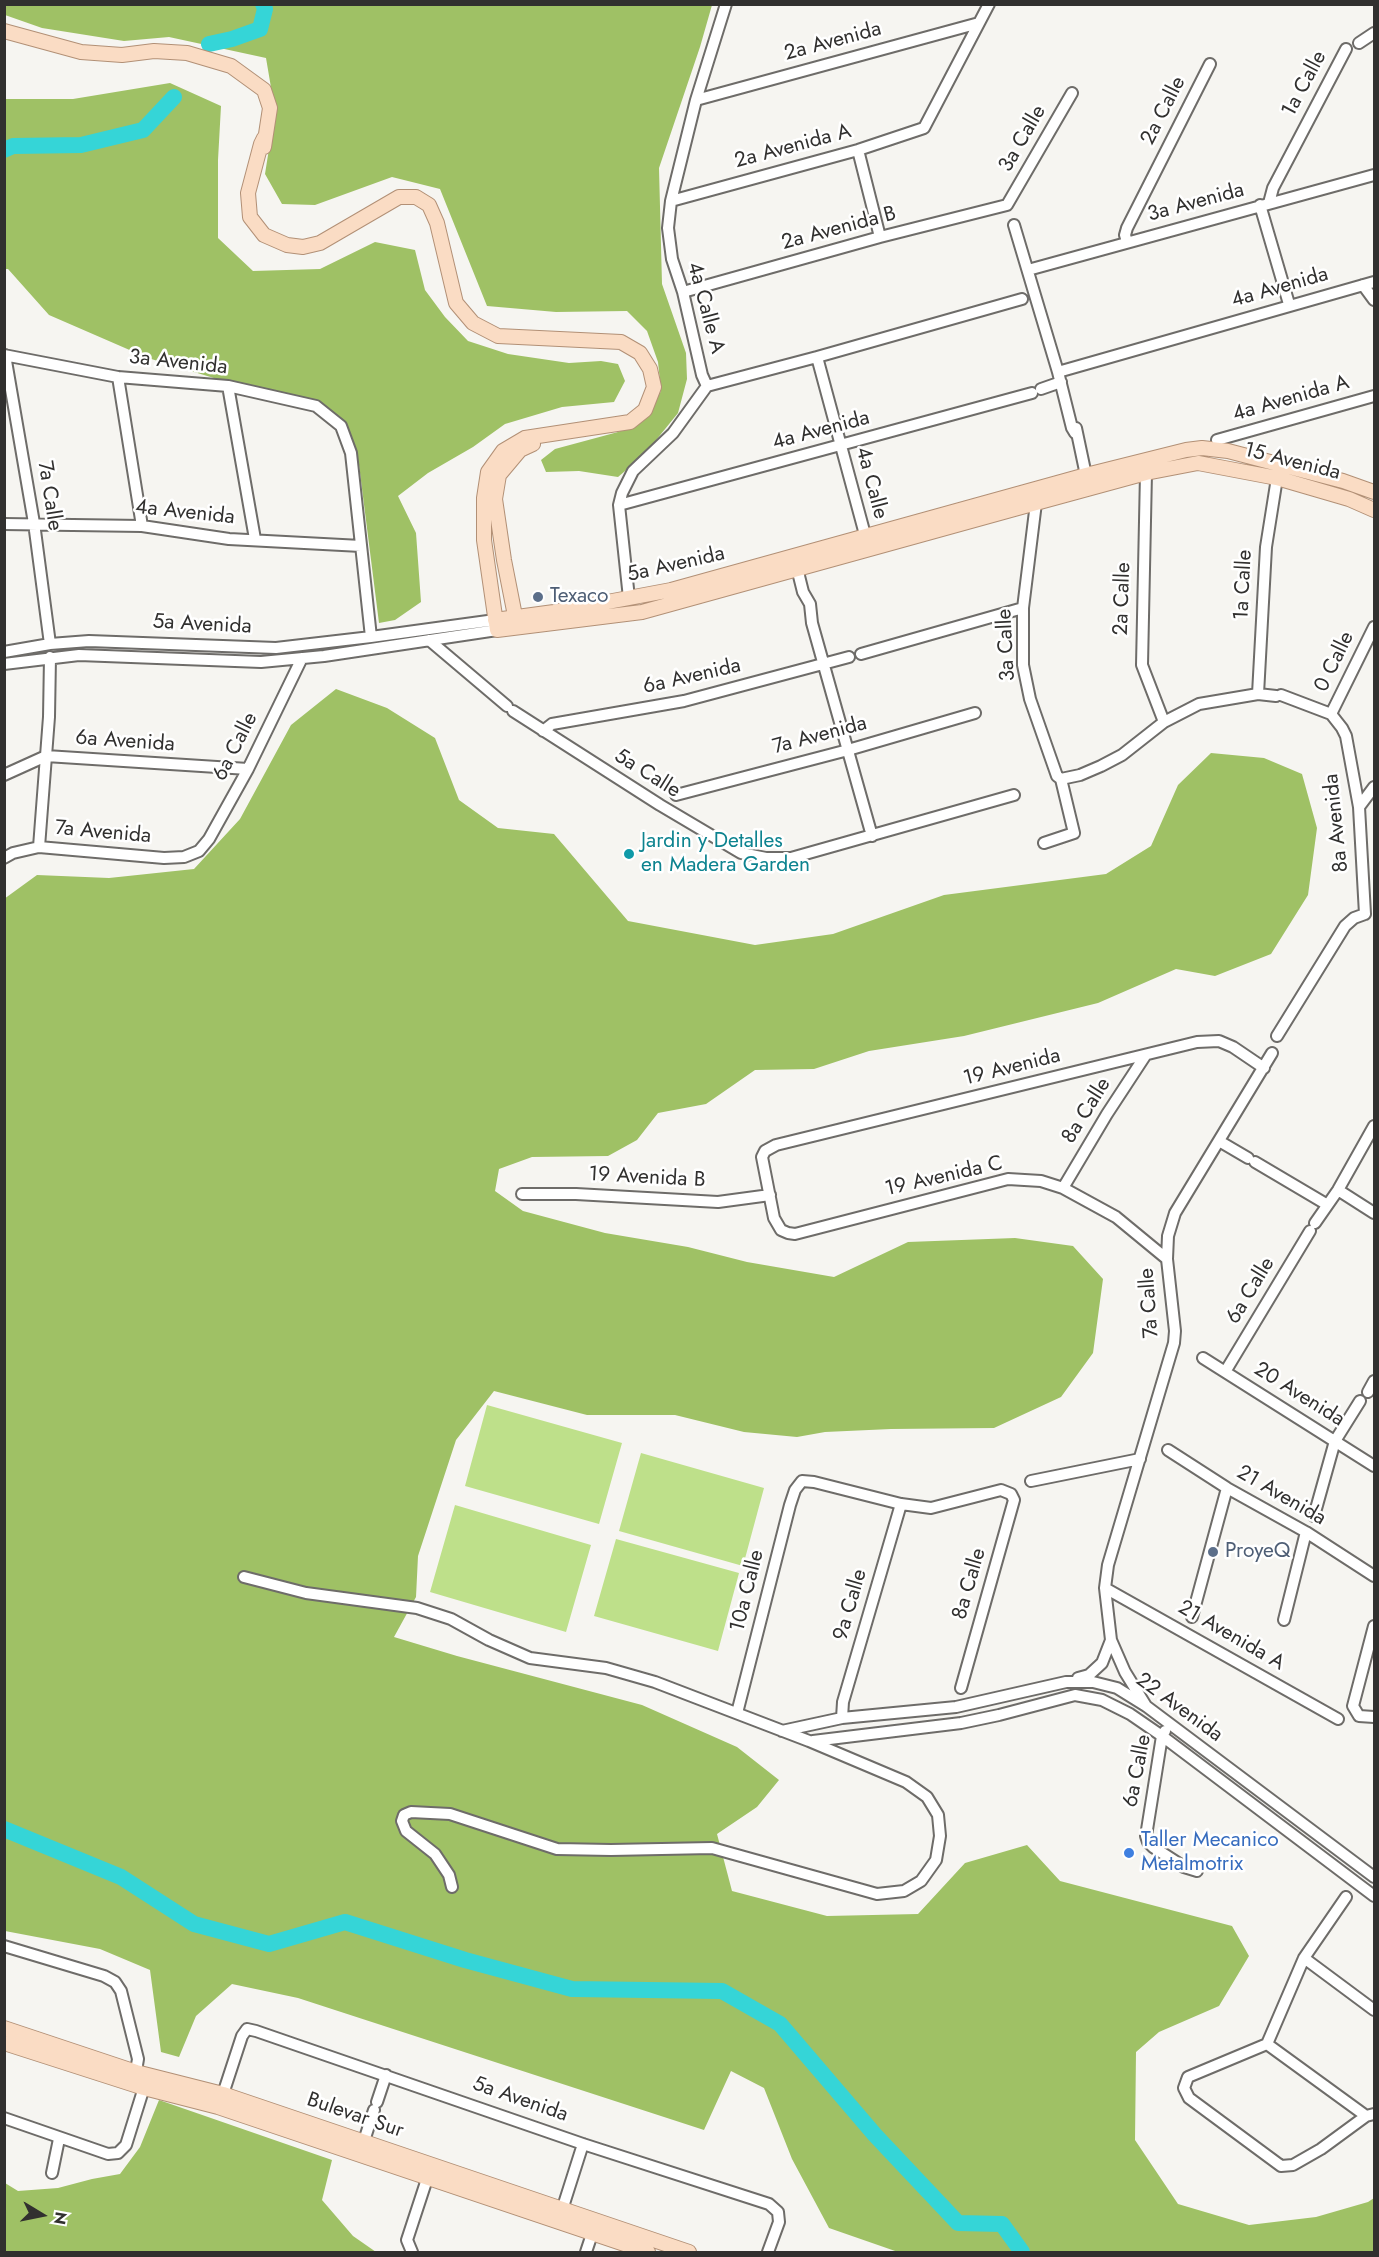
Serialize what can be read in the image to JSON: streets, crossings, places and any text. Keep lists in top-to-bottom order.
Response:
{
  "streets": {
    "main road": ["15 Avenida", "5a Avenida", "Bulevar Sur"],
    "street": [
      "2a Avenida",
      "1a Calle",
      "2a Calle",
      "3a Calle",
      "2a Avenida A",
      "3a Avenida",
      "2a Avenida B",
      "4a Avenida",
      "4a Calle A",
      "4a Avenida A",
      "4a Calle",
      "7a Calle",
      "0 Calle",
      "6a Avenida",
      "7a Avenida",
      "6a Calle",
      "5a Calle",
      "8a Avenida",
      "19 Avenida",
      "8a Calle",
      "19 Avenida C",
      "19 Avenida B",
      "20 Avenida",
      "21 Avenida",
      "10a Calle",
      "9a Calle",
      "21 Avenida A",
      "22 Avenida"
    ]
  },
  "crossings": [
    ["2a Avenida", "2a Avenida A"],
    ["2a Avenida", "4a Calle A"],
    ["1a Calle", "3a Avenida"],
    ["1a Calle", "15 Avenida"],
    ["2a Calle", "3a Avenida"],
    ["2a Calle", "5a Avenida"],
    ["3a Calle", "2a Avenida B"],
    ["3a Calle", "5a Avenida"],
    ["2a Avenida A", "4a Calle A"],
    ["3a Avenida", "4a Avenida"],
    ["3a Avenida", "7a Calle"],
    ["2a Avenida B", "4a Calle A"],
    ["4a Avenida", "4a Calle A"],
    ["4a Avenida", "4a Calle"],
    ["4a Avenida", "7a Calle"],
    ["4a Calle A", "5a Avenida"],
    ["15 Avenida", "5a Avenida"],
    ["4a Calle", "5a Avenida"],
    ["7a Calle", "5a Avenida"],
    ["7a Calle", "19 Avenida"],
    ["7a Calle", "19 Avenida C"],
    ["7a Calle", "21 Avenida A"],
    ["7a Calle", "22 Avenida"],
    ["5a Avenida", "6a Calle"],
    ["5a Avenida", "5a Calle"],
    ["5a Avenida", "Bulevar Sur"],
    ["0 Calle", "8a Avenida"],
    ["6a Avenida", "6a Calle"],
    ["6a Avenida", "5a Calle"],
    ["7a Avenida", "6a Calle"],
    ["6a Calle", "20 Avenida"],
    ["6a Calle", "22 Avenida"],
    ["19 Avenida", "8a Calle"],
    ["19 Avenida", "19 Avenida C"],
    ["19 Avenida", "19 Avenida B"],
    ["8a Calle", "19 Avenida C"],
    ["8a Calle", "10a Calle"],
    ["8a Calle", "9a Calle"],
    ["19 Avenida C", "19 Avenida B"],
    ["10a Calle", "9a Calle"],
    ["9a Calle", "22 Avenida"]
  ],
  "places": [
    "Texaco",
    "Jardin y Detalles en Madera Garden",
    "ProyeQ",
    "Taller Mecanico Metalmotrix"
  ],
  "north": "right"
}
